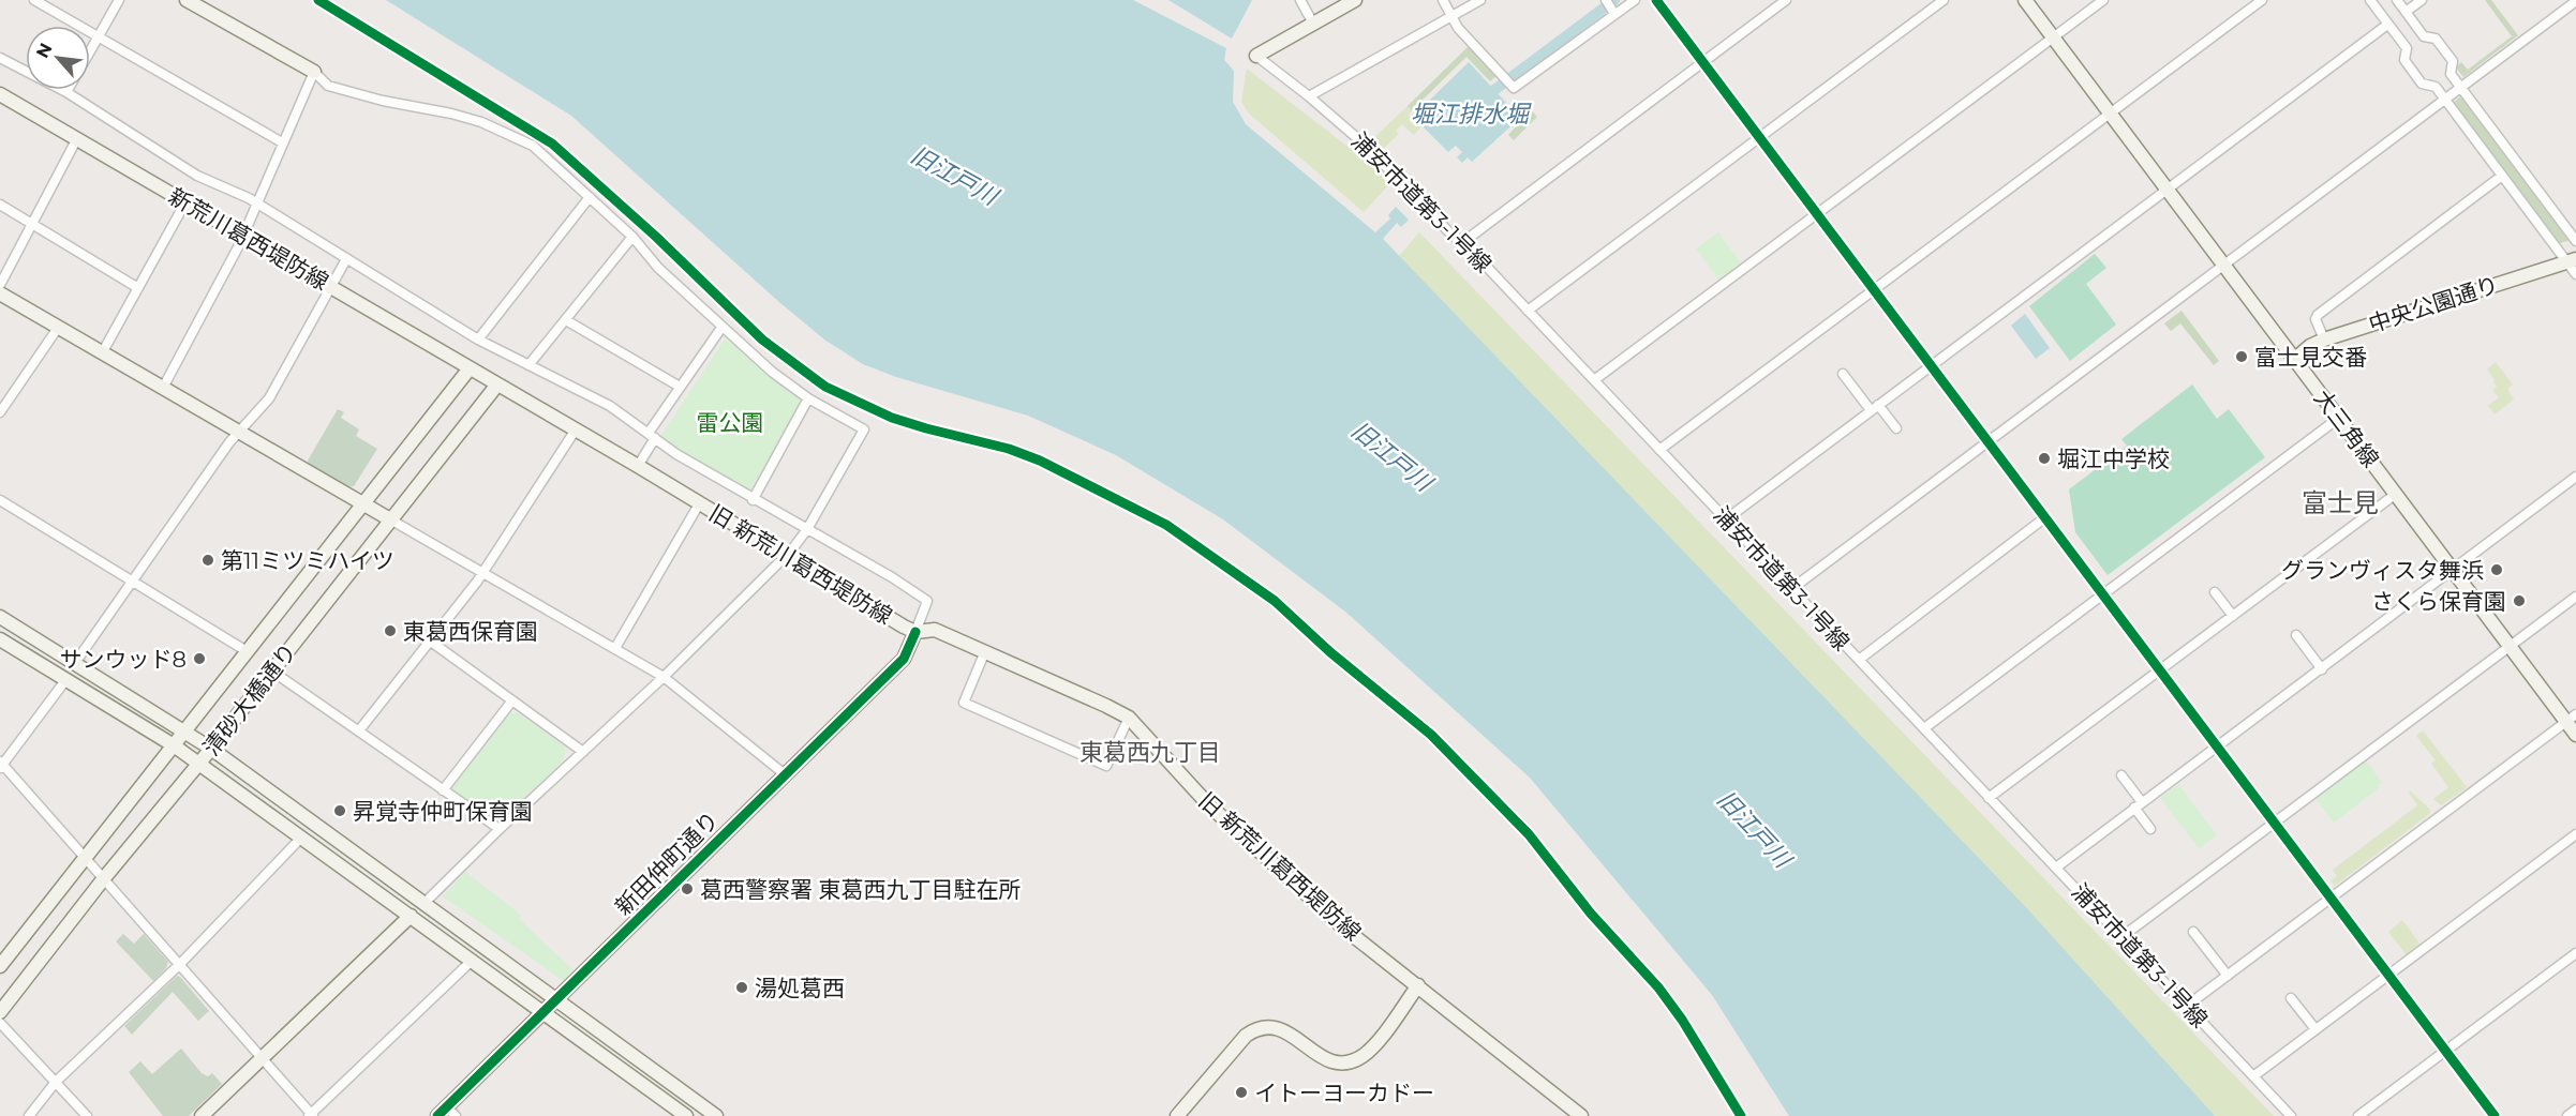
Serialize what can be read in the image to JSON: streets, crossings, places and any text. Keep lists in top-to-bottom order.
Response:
{
  "streets": {
    "street": [
      "浦安市道第3-1号線",
      "新荒川葛西堤防線",
      "中央公園通り",
      "大三角線",
      "旧 新荒川葛西堤防線",
      "清砂大橋通り",
      "新田仲町通り"
    ]
  },
  "crossings": [
    ["新荒川葛西堤防線", "旧 新荒川葛西堤防線"],
    ["新荒川葛西堤防線", "清砂大橋通り"],
    ["中央公園通り", "大三角線"],
    ["旧 新荒川葛西堤防線", "清砂大橋通り"],
    ["旧 新荒川葛西堤防線", "新田仲町通り"]
  ],
  "districts": ["富士見", "東葛西九丁目"],
  "water": ["堀江排水堀", "旧江戸川"],
  "parks": ["雷公園"],
  "places": [
    "富士見交番",
    "堀江中学校",
    "第11ミツミハイツ",
    "グランヴィスタ舞浜",
    "さくら保育園",
    "東葛西保育園",
    "サンウッド8",
    "昇覚寺仲町保育園",
    "葛西警察署 東葛西九丁目駐在所",
    "湯処葛西",
    "イトーヨーカドー"
  ],
  "north": "top left"
}
